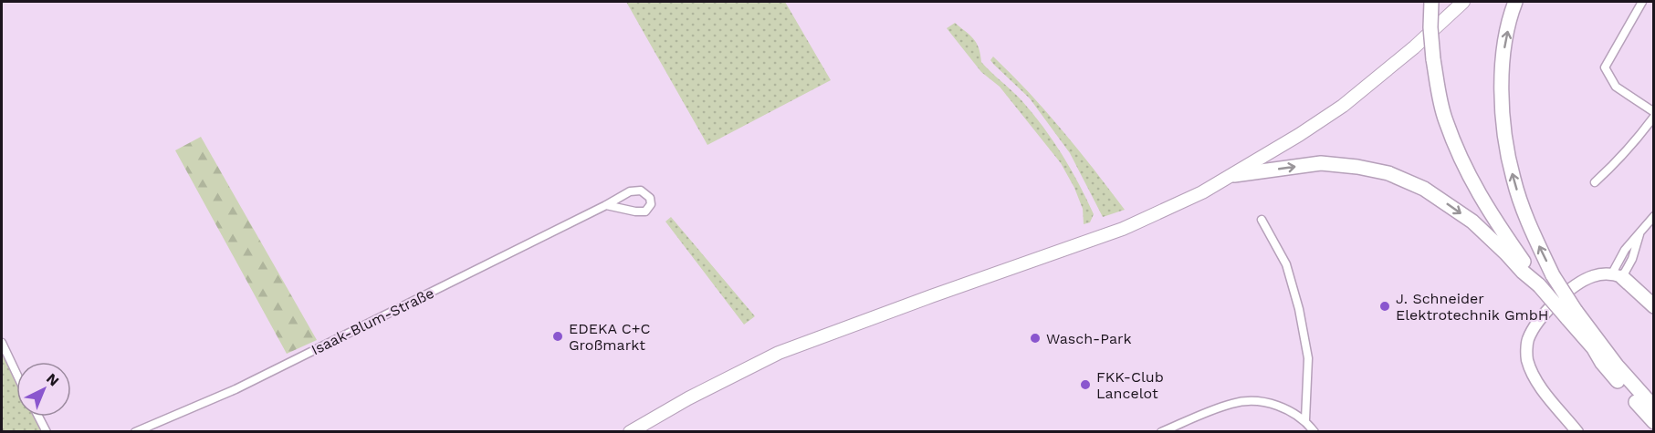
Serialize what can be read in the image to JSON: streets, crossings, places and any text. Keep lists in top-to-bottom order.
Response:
{
  "streets": {
    "street": ["Isaak-Blum-Straße"]
  },
  "places": [
    "J. Schneider Elektrotechnik GmbH",
    "EDEKA C+C Großmarkt",
    "Wasch-Park",
    "FKK-Club Lancelot"
  ],
  "north": "top right"
}
